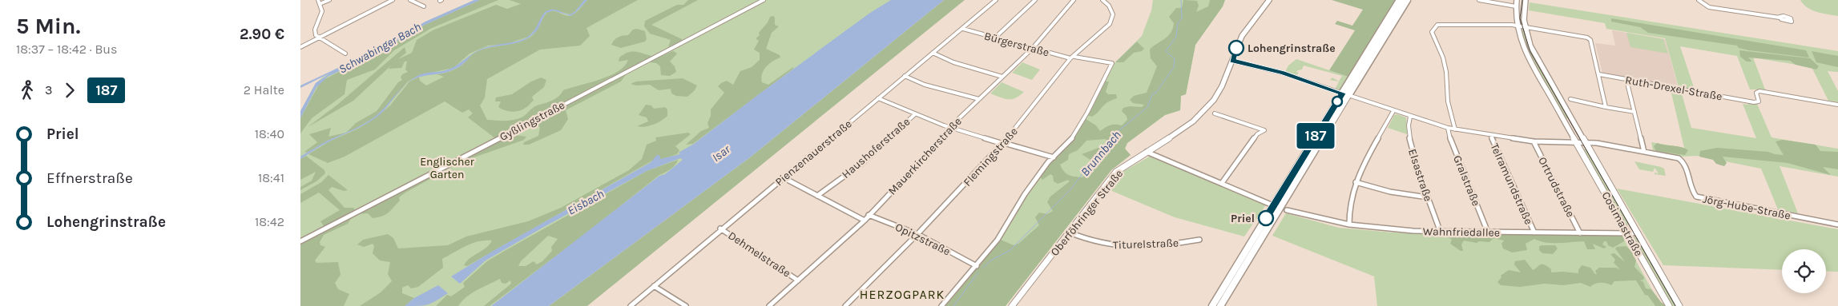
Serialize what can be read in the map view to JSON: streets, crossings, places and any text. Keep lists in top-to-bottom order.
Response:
{
  "streets": {
    "main road": ["Oberföhringer Straße", "Cosimastraße"],
    "street": [
      "Bürgerstraße",
      "Ruth-Drexel-Straße",
      "Gyßlingstraße",
      "Haushoferstraße",
      "Pienzenauerstraße",
      "Mauerkircherstraße",
      "Flemingstraße",
      "Elsastraße",
      "Gralstraße",
      "Telramundstraße",
      "Ortrudstraße",
      "Jörg-Hube-Straße",
      "Wahnfriedallee",
      "Opitzstraße",
      "Titurelstraße",
      "Dehmelstraße"
    ]
  },
  "crossings": [
    ["Bürgerstraße", "Pienzenauerstraße"],
    ["Bürgerstraße", "Mauerkircherstraße"],
    ["Bürgerstraße", "Flemingstraße"],
    ["Pienzenauerstraße", "Dehmelstraße"],
    ["Mauerkircherstraße", "Opitzstraße"],
    ["Mauerkircherstraße", "Dehmelstraße"],
    ["Flemingstraße", "Opitzstraße"],
    ["Elsastraße", "Wahnfriedallee"],
    ["Gralstraße", "Wahnfriedallee"],
    ["Telramundstraße", "Wahnfriedallee"],
    ["Ortrudstraße", "Wahnfriedallee"],
    ["Jörg-Hube-Straße", "Cosimastraße"],
    ["Oberföhringer Straße", "Wahnfriedallee"],
    ["Oberföhringer Straße", "Titurelstraße"],
    ["Cosimastraße", "Wahnfriedallee"]
  ],
  "districts": ["HERZOGPARK"],
  "water": [
    "Schwabinger Bach",
    "Isar",
    "Brunnbach",
    "Eisbach"
  ],
  "parks": ["Englischer Garten"],
  "places": ["Lohengrinstraße", "Priel"],
  "lines": ["bus line 187"],
  "page": {
    "heading": ["5 Min.", "18:37 – 18:42 · Bus", "2.90 €"],
    "on_map": "187",
    "legs": ["3", "187", "2 Halte"],
    "list": [
      {
        "name": "Priel",
        "value": "18:40"
      },
      {
        "name": "Effnerstraße",
        "value": "18:41"
      },
      {
        "name": "Lohengrinstraße",
        "value": "18:42"
      }
    ]
  }
}
